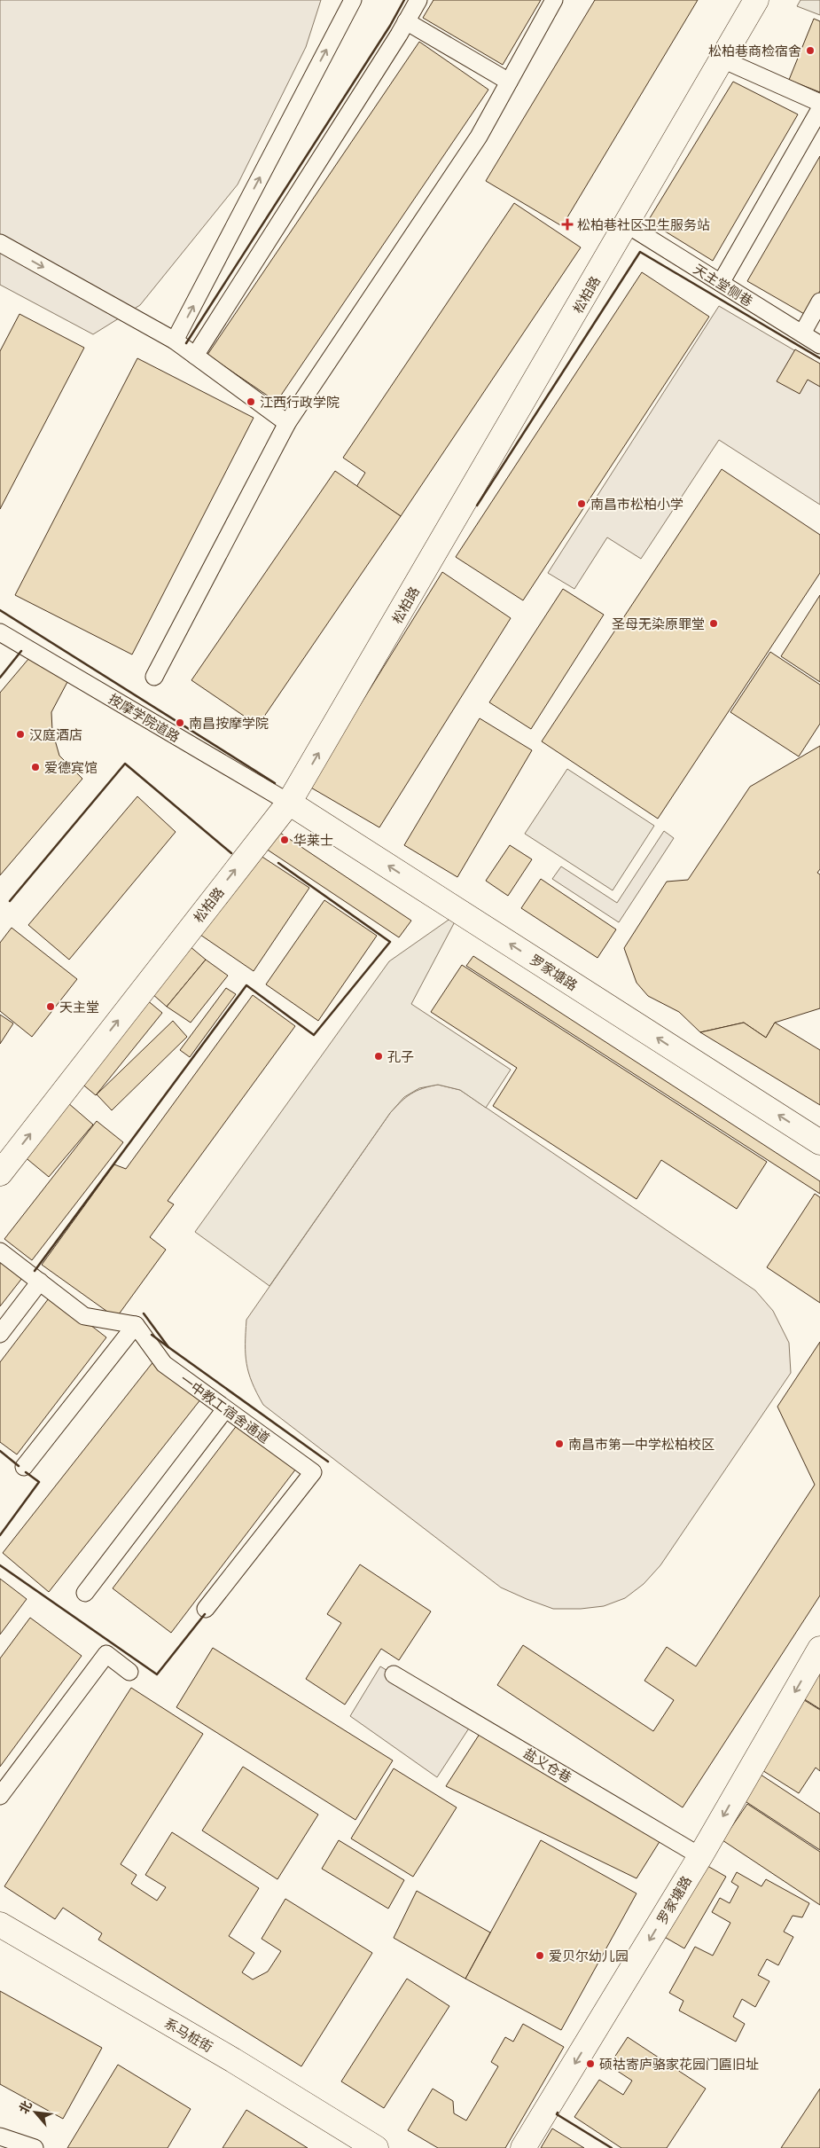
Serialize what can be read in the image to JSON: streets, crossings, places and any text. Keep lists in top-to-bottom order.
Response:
{
  "streets": {
    "street": ["松柏路", "罗家塘路", "系马桩街"],
    "lane": [
      "天主堂侧巷",
      "按摩学院道路",
      "一中教工宿舍通道",
      "盐义仓巷"
    ]
  },
  "crossings": [
    ["天主堂侧巷", "松柏路"],
    ["松柏路", "按摩学院道路"],
    ["松柏路", "罗家塘路"],
    ["按摩学院道路", "罗家塘路"],
    ["罗家塘路", "盐义仓巷"]
  ],
  "one_way": ["松柏路"],
  "places": {
    "other": [
      "松柏巷商检宿舍",
      "江西行政学院",
      "南昌市松柏小学",
      "圣母无染原罪堂",
      "南昌按摩学院",
      "汉庭酒店",
      "爱德宾馆",
      "华莱士",
      "天主堂",
      "孔子",
      "南昌市第一中学松柏校区",
      "爱贝尔幼儿园",
      "硕祜寄庐骆家花园门匾旧址"
    ],
    "health": ["松柏巷社区卫生服务站"]
  },
  "north": "top left"
}
